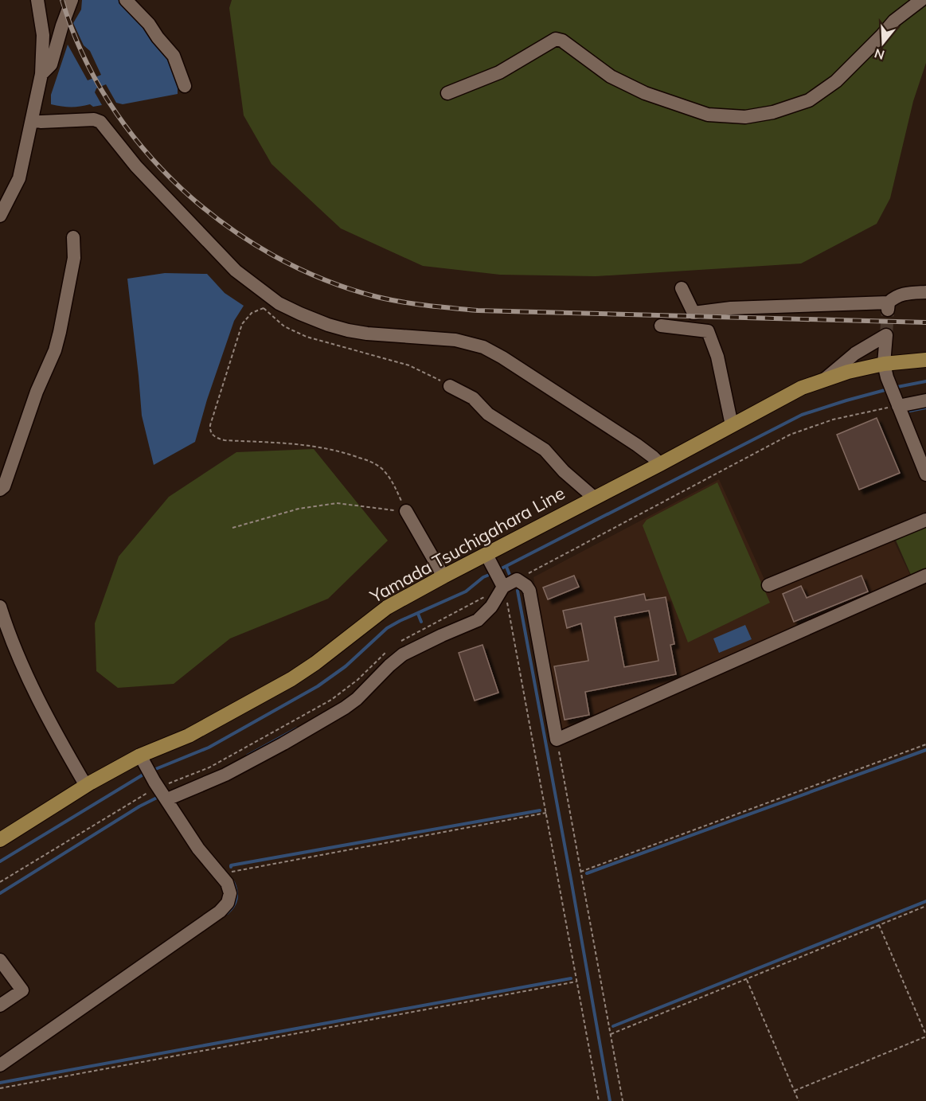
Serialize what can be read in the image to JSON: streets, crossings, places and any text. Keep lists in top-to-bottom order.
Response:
{
  "streets": {
    "main road": ["Yamada Tsuchigahara Line"]
  },
  "north": "bottom"
}
